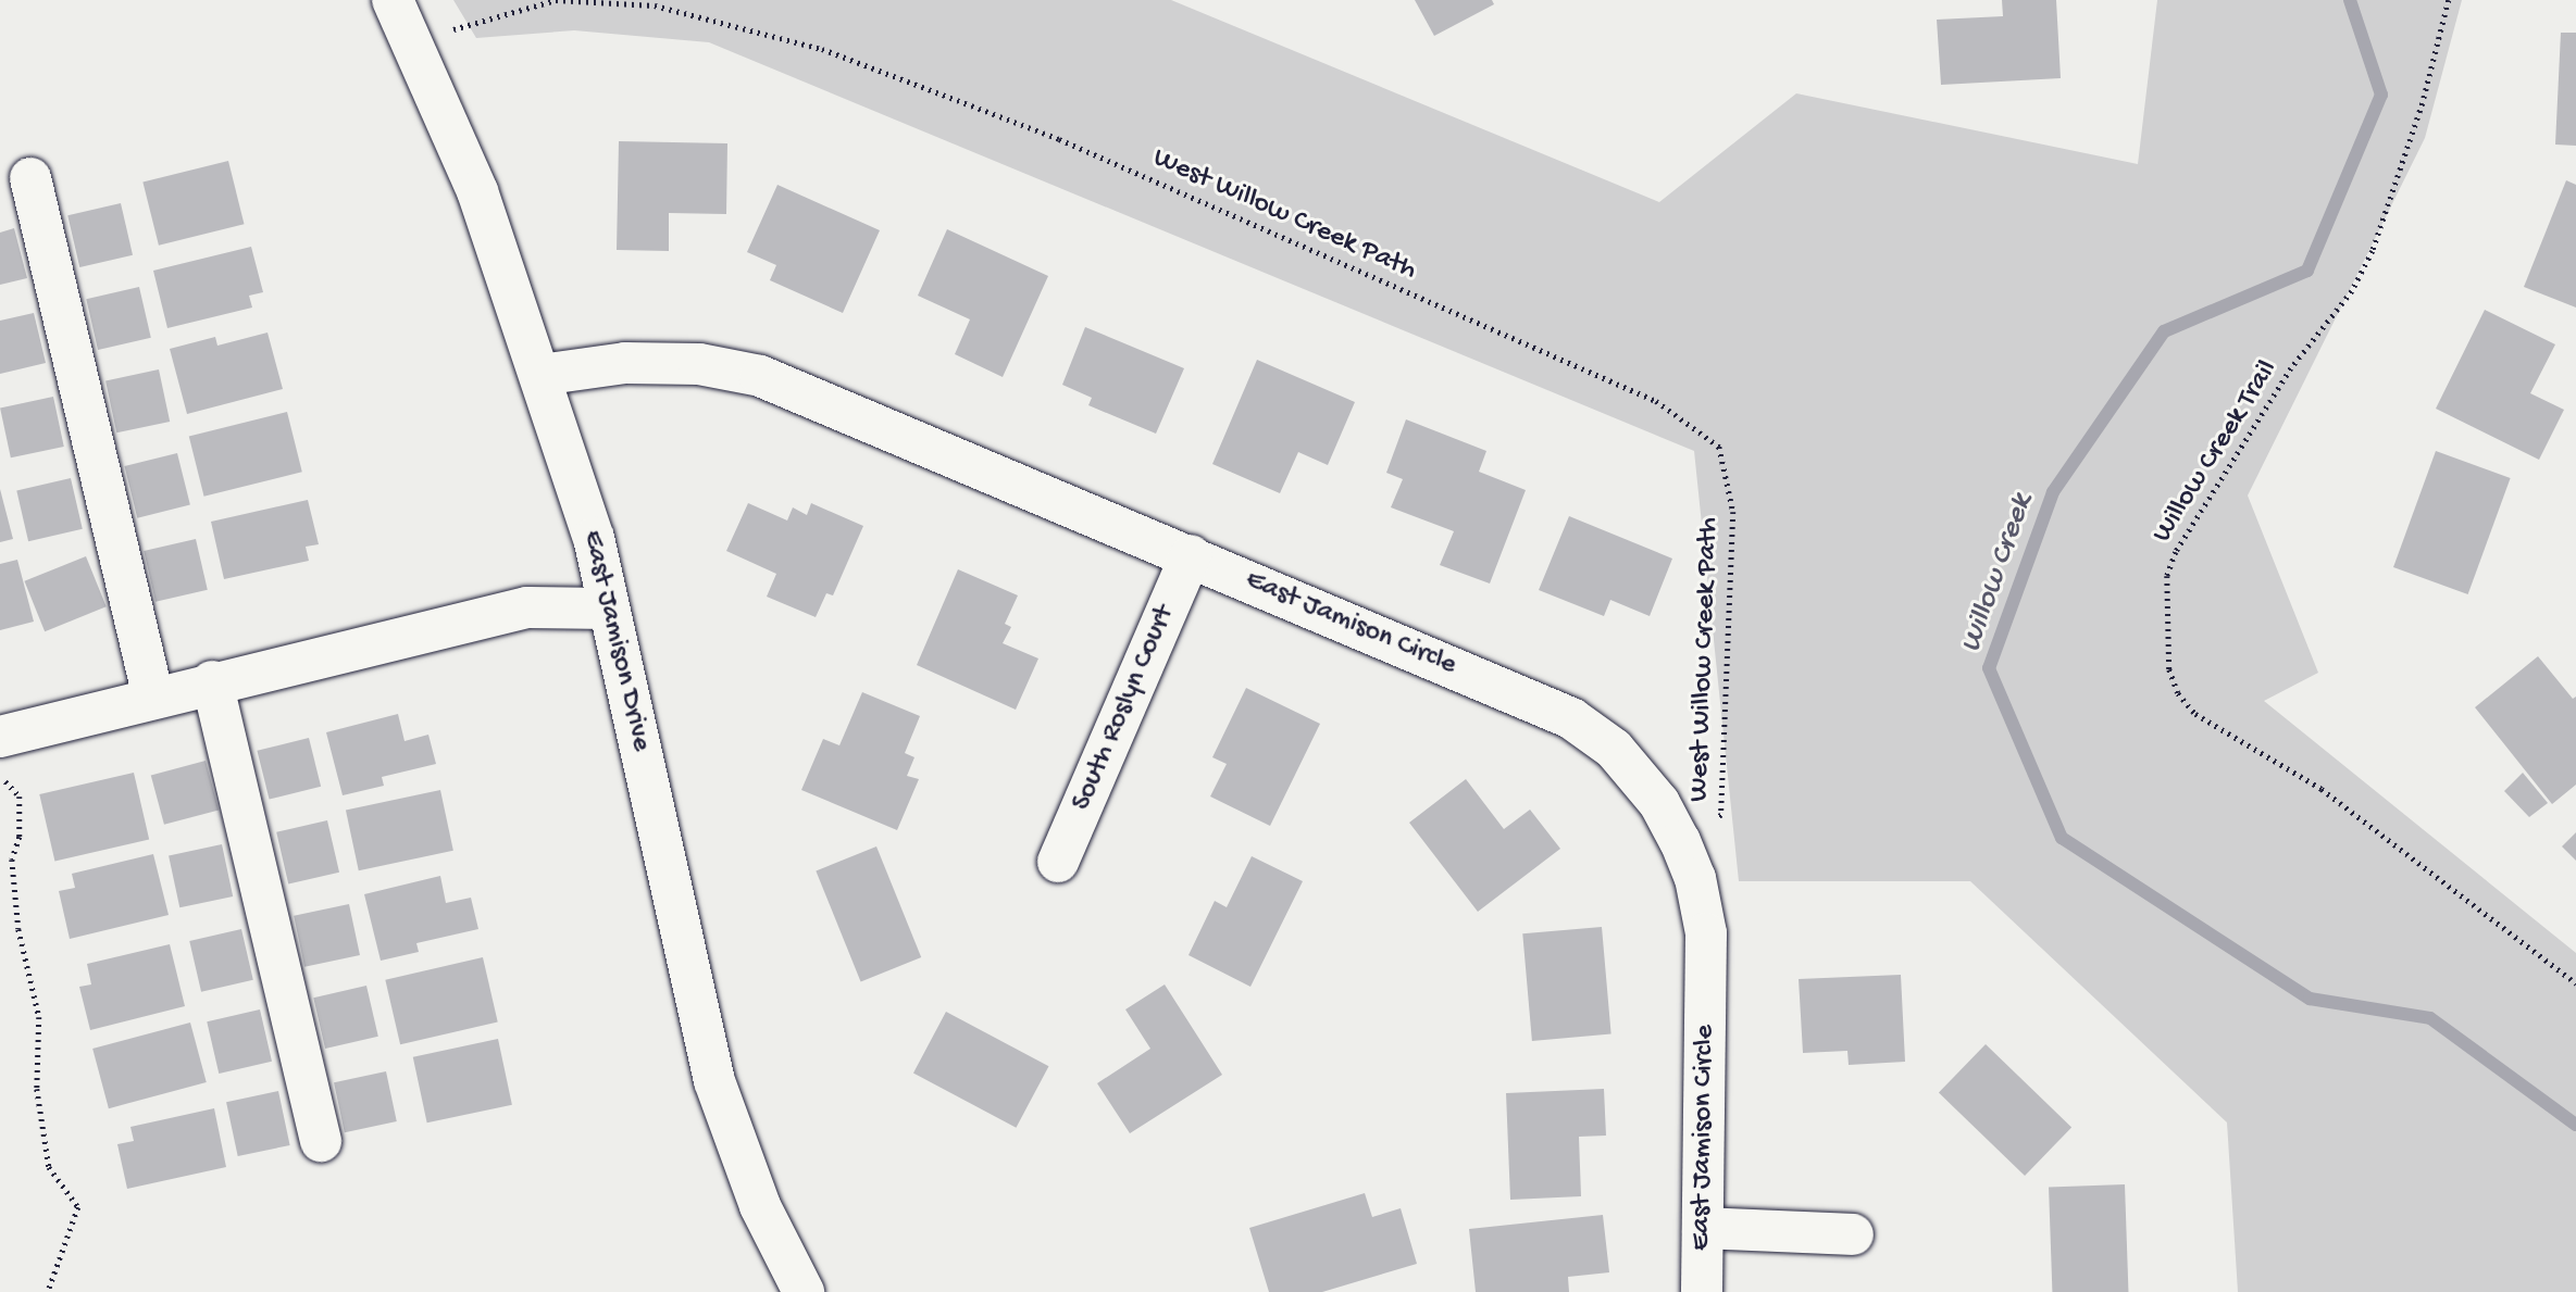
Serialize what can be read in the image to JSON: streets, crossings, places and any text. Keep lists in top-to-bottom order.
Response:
{
  "streets": {
    "street": ["East Jamison Circle", "East Jamison Drive", "South Roslyn Court"],
    "path": ["West Willow Creek Path", "Willow Creek Trail"]
  },
  "crossings": [
    ["West Willow Creek Path", "East Jamison Circle"],
    ["West Willow Creek Path", "East Jamison Drive"],
    ["East Jamison Circle", "East Jamison Drive"],
    ["East Jamison Circle", "South Roslyn Court"]
  ],
  "water": ["Willow Creek"]
}
